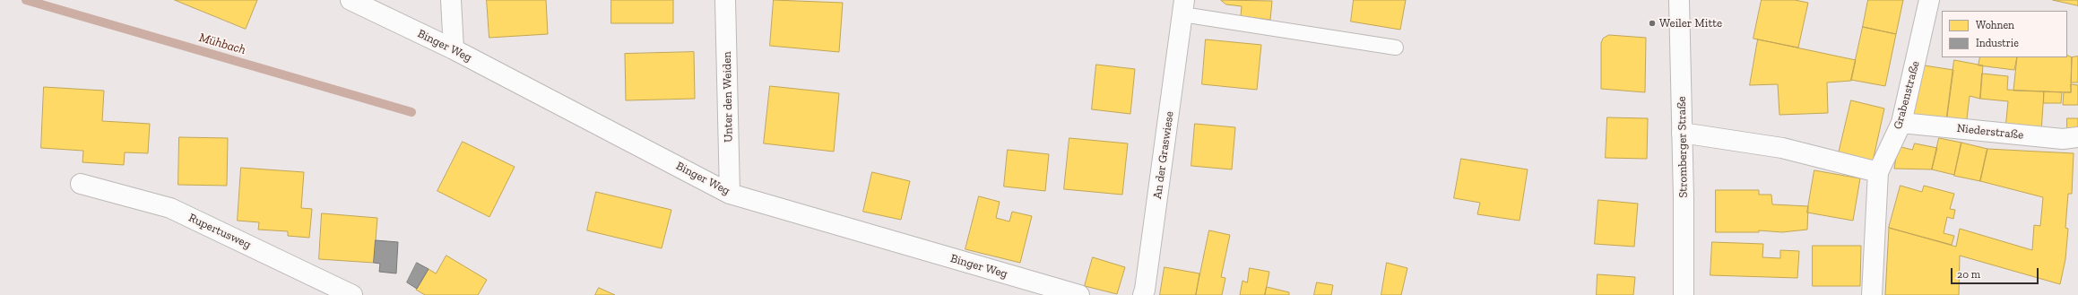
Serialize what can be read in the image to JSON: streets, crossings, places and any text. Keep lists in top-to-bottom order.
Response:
{
  "streets": {
    "street": [
      "Binger Weg",
      "Grabenstraße",
      "Unter den Weiden",
      "Niederstraße",
      "Stromberger Straße",
      "An der Graswiese",
      "Rupertusweg"
    ]
  },
  "crossings": [
    ["Binger Weg", "Unter den Weiden"],
    ["Grabenstraße", "Niederstraße"]
  ],
  "water": ["Mühbach"],
  "places": ["Weiler Mitte"],
  "legend": ["Wohnen", "Industrie"],
  "scale_bar": "20 m"
}
